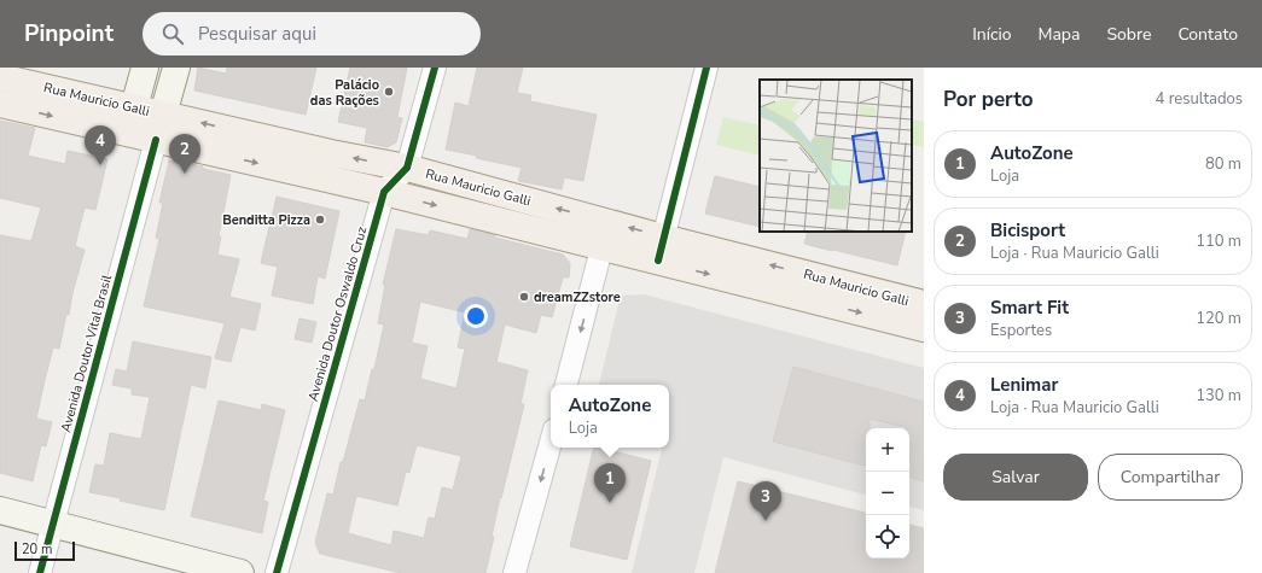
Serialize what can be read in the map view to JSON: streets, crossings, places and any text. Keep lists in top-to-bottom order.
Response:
{
  "streets": {
    "main road": ["Rua Mauricio Galli"],
    "street": ["Avenida Doutor Oswaldo Cruz", "Avenida Doutor Vital Brasil"]
  },
  "crossings": [
    ["Rua Mauricio Galli", "Avenida Doutor Oswaldo Cruz"],
    ["Rua Mauricio Galli", "Avenida Doutor Vital Brasil"]
  ],
  "places": ["Palácio das Rações", "Benditta Pizza", "dreamZZstore"],
  "scale_bar": "20 m",
  "page": {
    "header": "Pinpoint",
    "search": "Pesquisar aqui",
    "nav": [
      "Início",
      "Mapa",
      "Sobre",
      "Contato"
    ],
    "heading": ["Por perto", "4 resultados"],
    "pins": [
      "4",
      "2",
      "1",
      "3"
    ],
    "list": [
      {
        "mark": "1",
        "name": "AutoZone",
        "note": "Loja",
        "value": "80 m"
      },
      {
        "mark": "2",
        "name": "Bicisport",
        "note": "Loja · Rua Mauricio Galli",
        "value": "110 m"
      },
      {
        "mark": "3",
        "name": "Smart Fit",
        "note": "Esportes",
        "value": "120 m"
      },
      {
        "mark": "4",
        "name": "Lenimar",
        "note": "Loja · Rua Mauricio Galli",
        "value": "130 m"
      }
    ],
    "popup": ["AutoZone", "Loja"],
    "map_buttons": ["+", "−"],
    "buttons": ["Salvar", "Compartilhar"],
    "scale": "20 m"
  }
}
